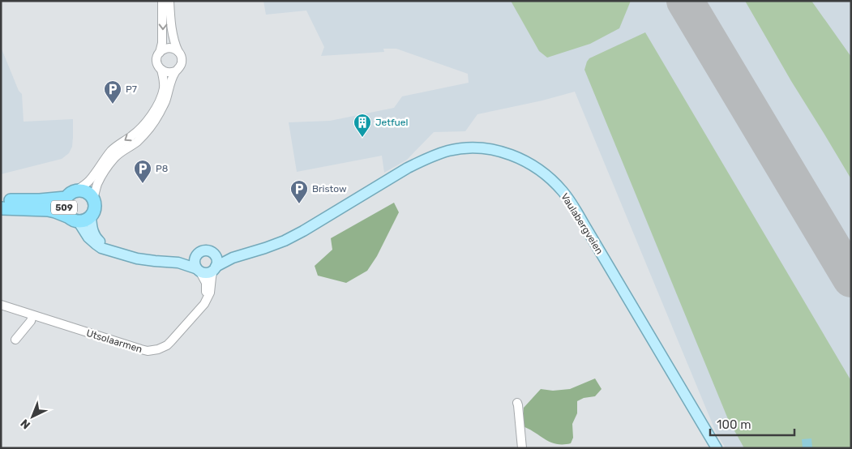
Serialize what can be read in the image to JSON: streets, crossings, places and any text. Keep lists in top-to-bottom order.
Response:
{
  "streets": {
    "highway": ["509"],
    "main road": ["Vaulabergveien"],
    "street": ["Utsolaarmen"]
  },
  "crossings": [
    ["Vaulabergveien", "Utsolaarmen"]
  ],
  "places": {
    "parking": ["P7", "P8", "Bristow"],
    "building": ["Jetfuel"]
  },
  "scale_bar": "100 m",
  "north": "bottom left"
}
